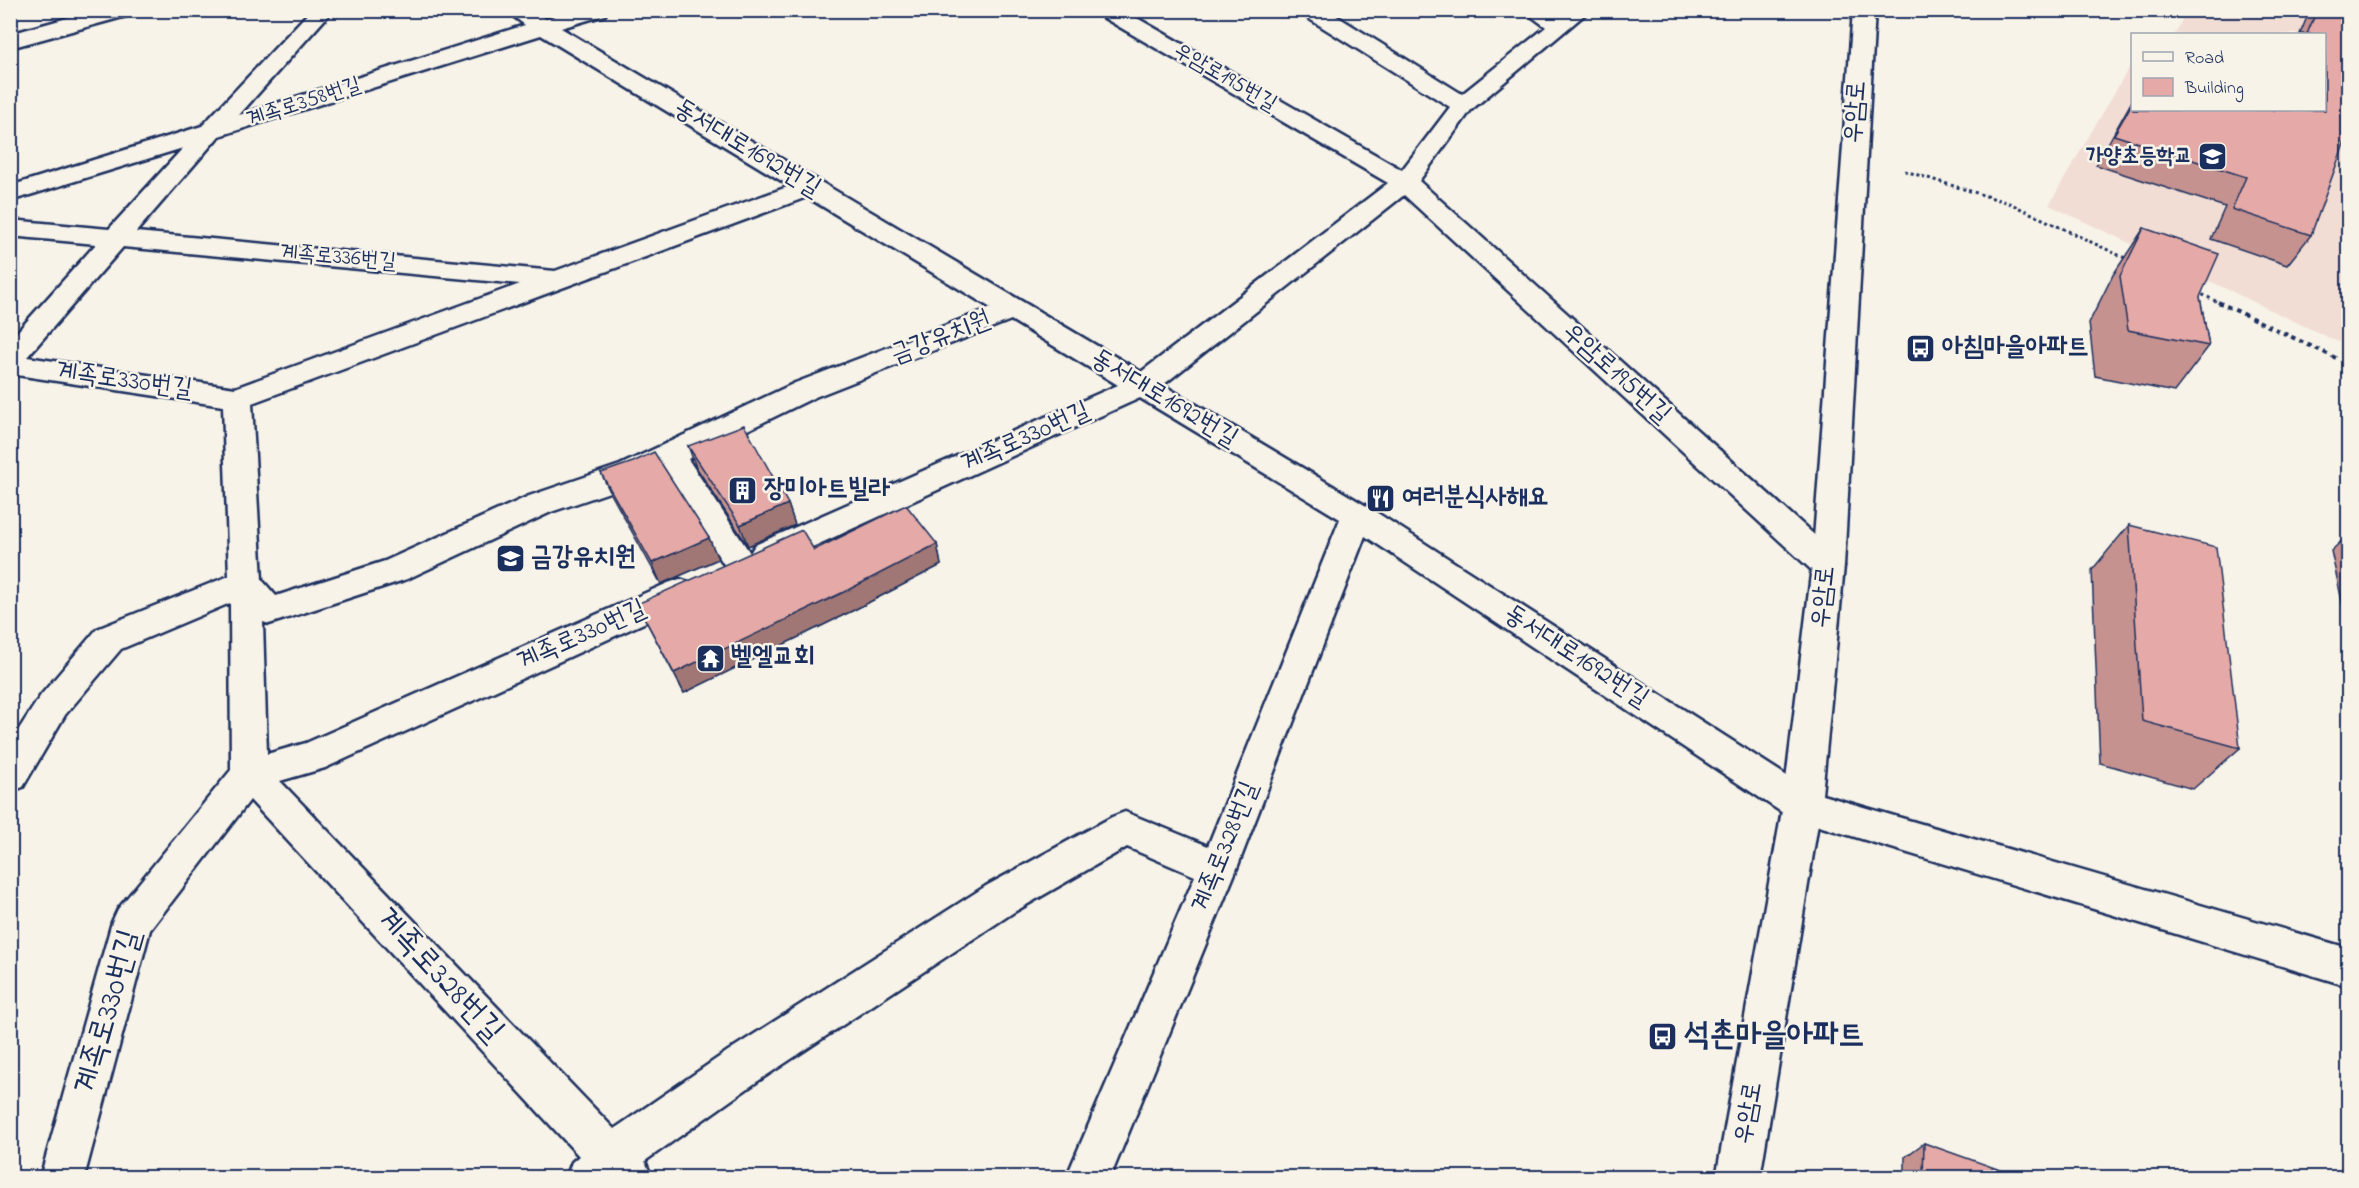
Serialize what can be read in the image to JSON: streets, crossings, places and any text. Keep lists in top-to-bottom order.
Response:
{
  "streets": {
    "street": [
      "우암로195번길",
      "계족로358번길",
      "우암로",
      "동서대로1692번길",
      "계족로336번길",
      "금강유치원",
      "계족로330번길",
      "계족로328번길"
    ]
  },
  "crossings": [
    ["우암로195번길", "우암로"],
    ["계족로358번길", "동서대로1692번길"],
    ["우암로", "동서대로1692번길"],
    ["동서대로1692번길", "금강유치원"],
    ["동서대로1692번길", "계족로330번길"],
    ["동서대로1692번길", "계족로328번길"],
    ["계족로336번길", "계족로330번길"],
    ["계족로330번길", "계족로328번길"]
  ],
  "places": {
    "school or university": ["가양초등학교", "금강유치원"],
    "bus stop": ["아침마을아파트", "석촌마을아파트"],
    "building": ["장미아트빌라"],
    "restaurant": ["여러분식사해요"],
    "temple": ["벨엘교회"]
  },
  "legend": ["Road", "Building"]
}
